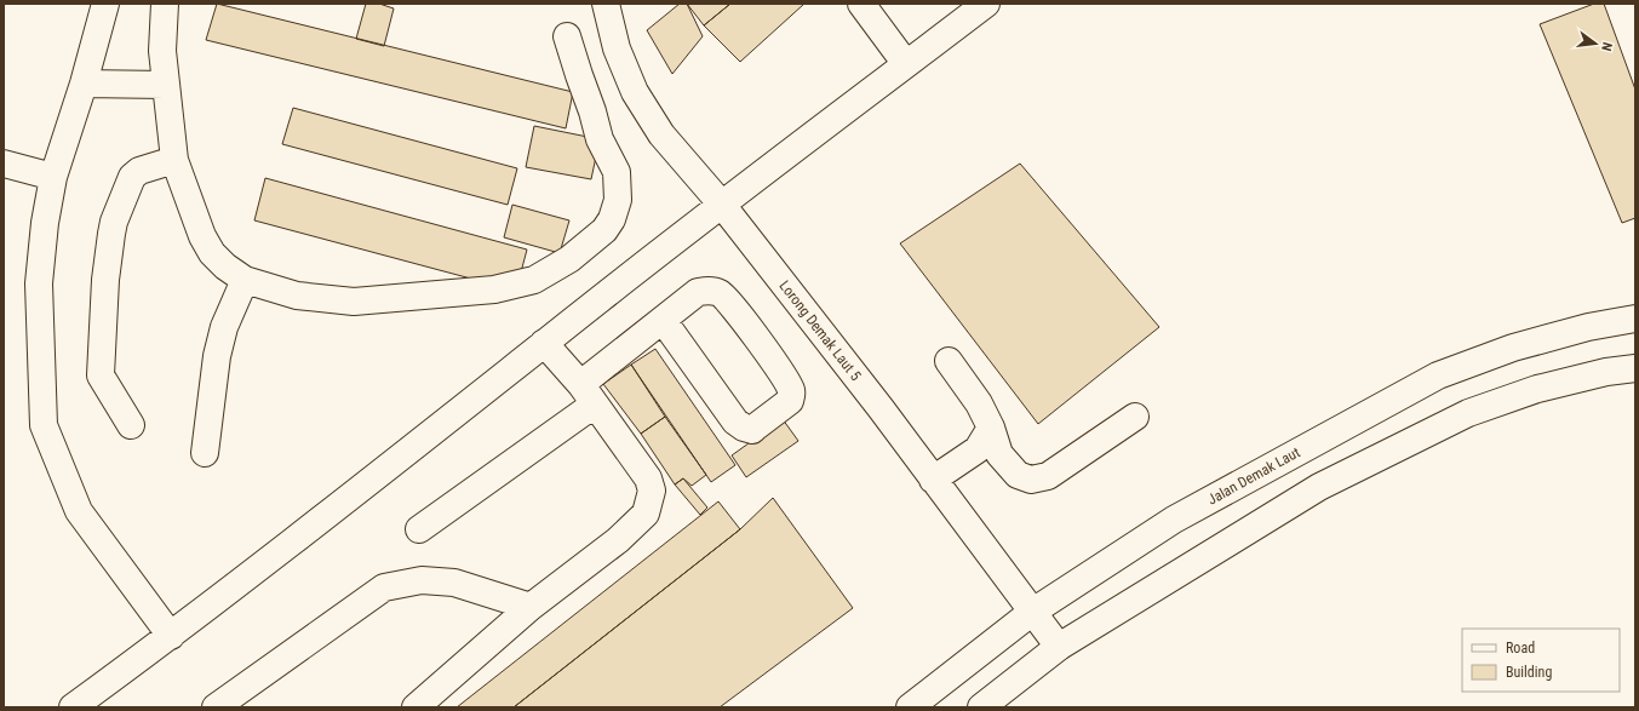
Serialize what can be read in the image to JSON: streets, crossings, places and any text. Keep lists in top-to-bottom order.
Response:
{
  "streets": {
    "street": ["Lorong Demak Laut 5", "Jalan Demak Laut"]
  },
  "crossings": [
    ["Lorong Demak Laut 5", "Jalan Demak Laut"]
  ],
  "legend": ["Road", "Building"],
  "north": "right"
}
